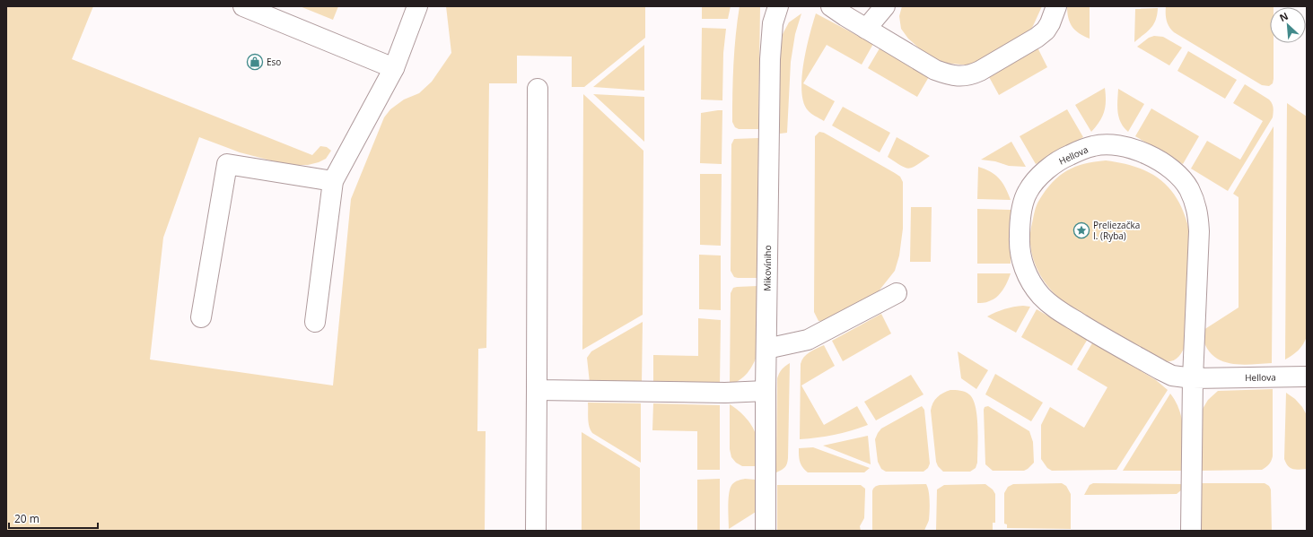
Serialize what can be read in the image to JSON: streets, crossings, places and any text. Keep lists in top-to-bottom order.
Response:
{
  "streets": {
    "street": ["Hellova", "Mikovíniho"]
  },
  "places": {
    "shop": ["Eso"],
    "place": ["Preliezačka I. (Ryba)"]
  },
  "scale_bar": "20 m",
  "north": "top left"
}
